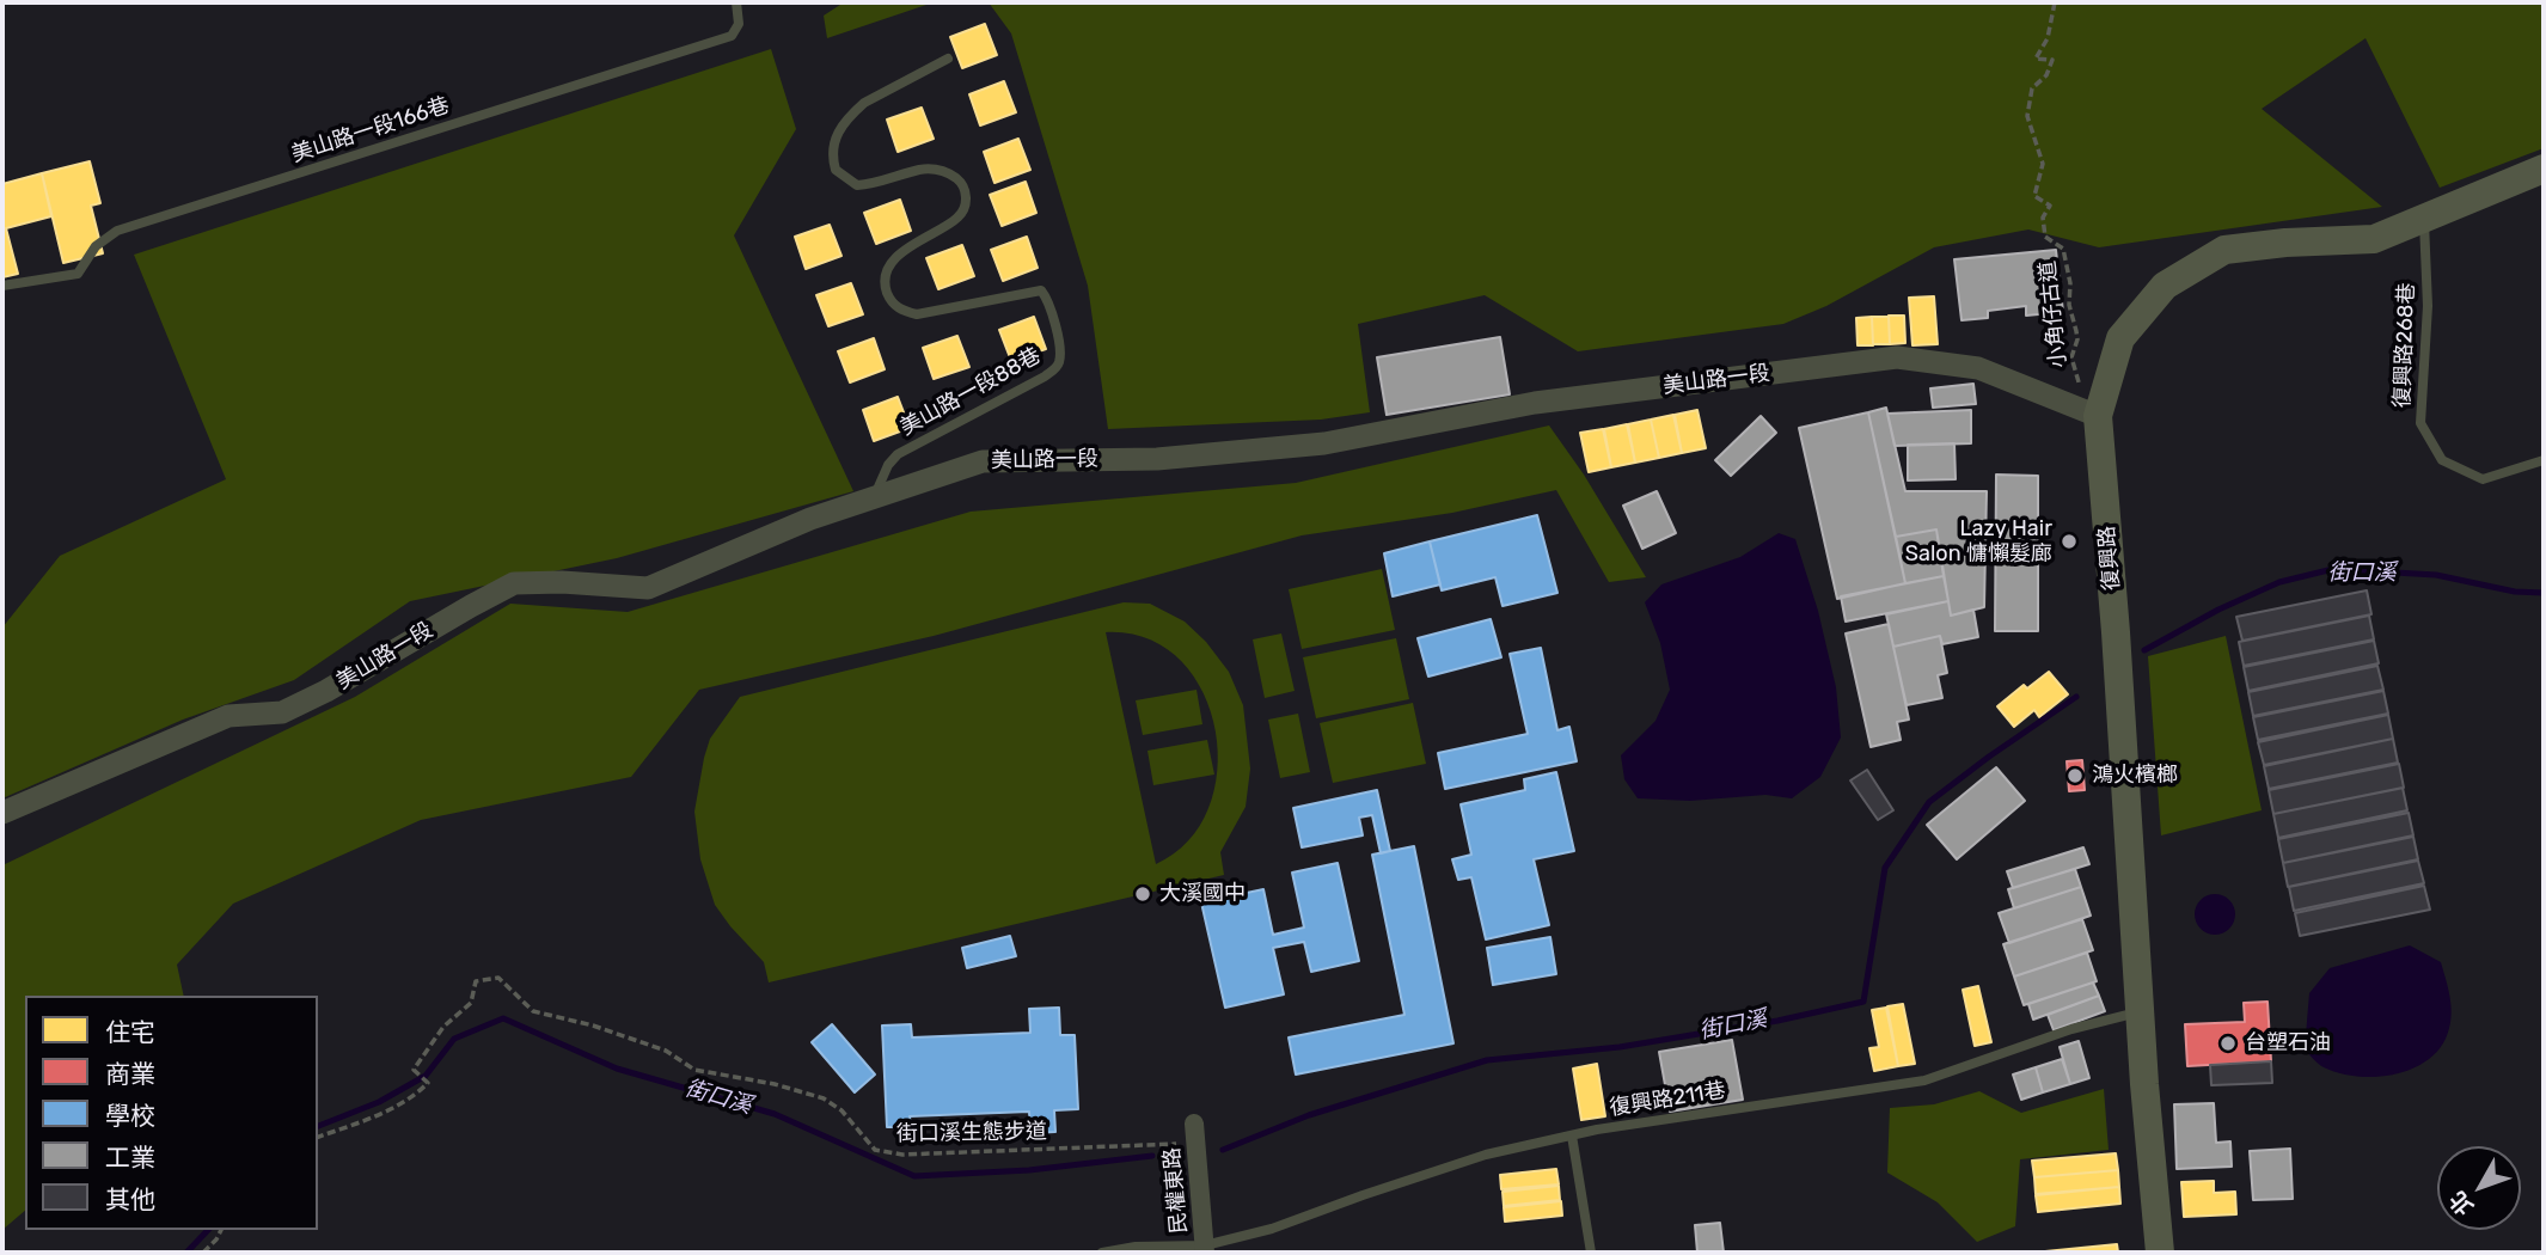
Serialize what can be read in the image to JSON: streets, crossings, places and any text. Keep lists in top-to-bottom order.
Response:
{
  "streets": {
    "main road": ["復興路"],
    "street": ["美山路一段", "民權東路"],
    "lane": [
      "美山路一段166巷",
      "復興路268巷",
      "美山路一段88巷",
      "復興路211巷"
    ],
    "path": ["小角仔古道", "街口溪生態步道"]
  },
  "crossings": [
    ["小角仔古道", "美山路一段"],
    ["小角仔古道", "復興路"],
    ["復興路268巷", "復興路"],
    ["美山路一段", "美山路一段88巷"],
    ["美山路一段", "復興路"],
    ["復興路", "復興路211巷"],
    ["復興路211巷", "民權東路"]
  ],
  "water": ["街口溪"],
  "places": [
    "Lazy Hair Salon 慵懶髮廊",
    "鴻火檳榔",
    "大溪國中",
    "台塑石油"
  ],
  "legend": [
    "住宅",
    "商業",
    "學校",
    "工業",
    "其他"
  ],
  "north": "bottom left"
}
